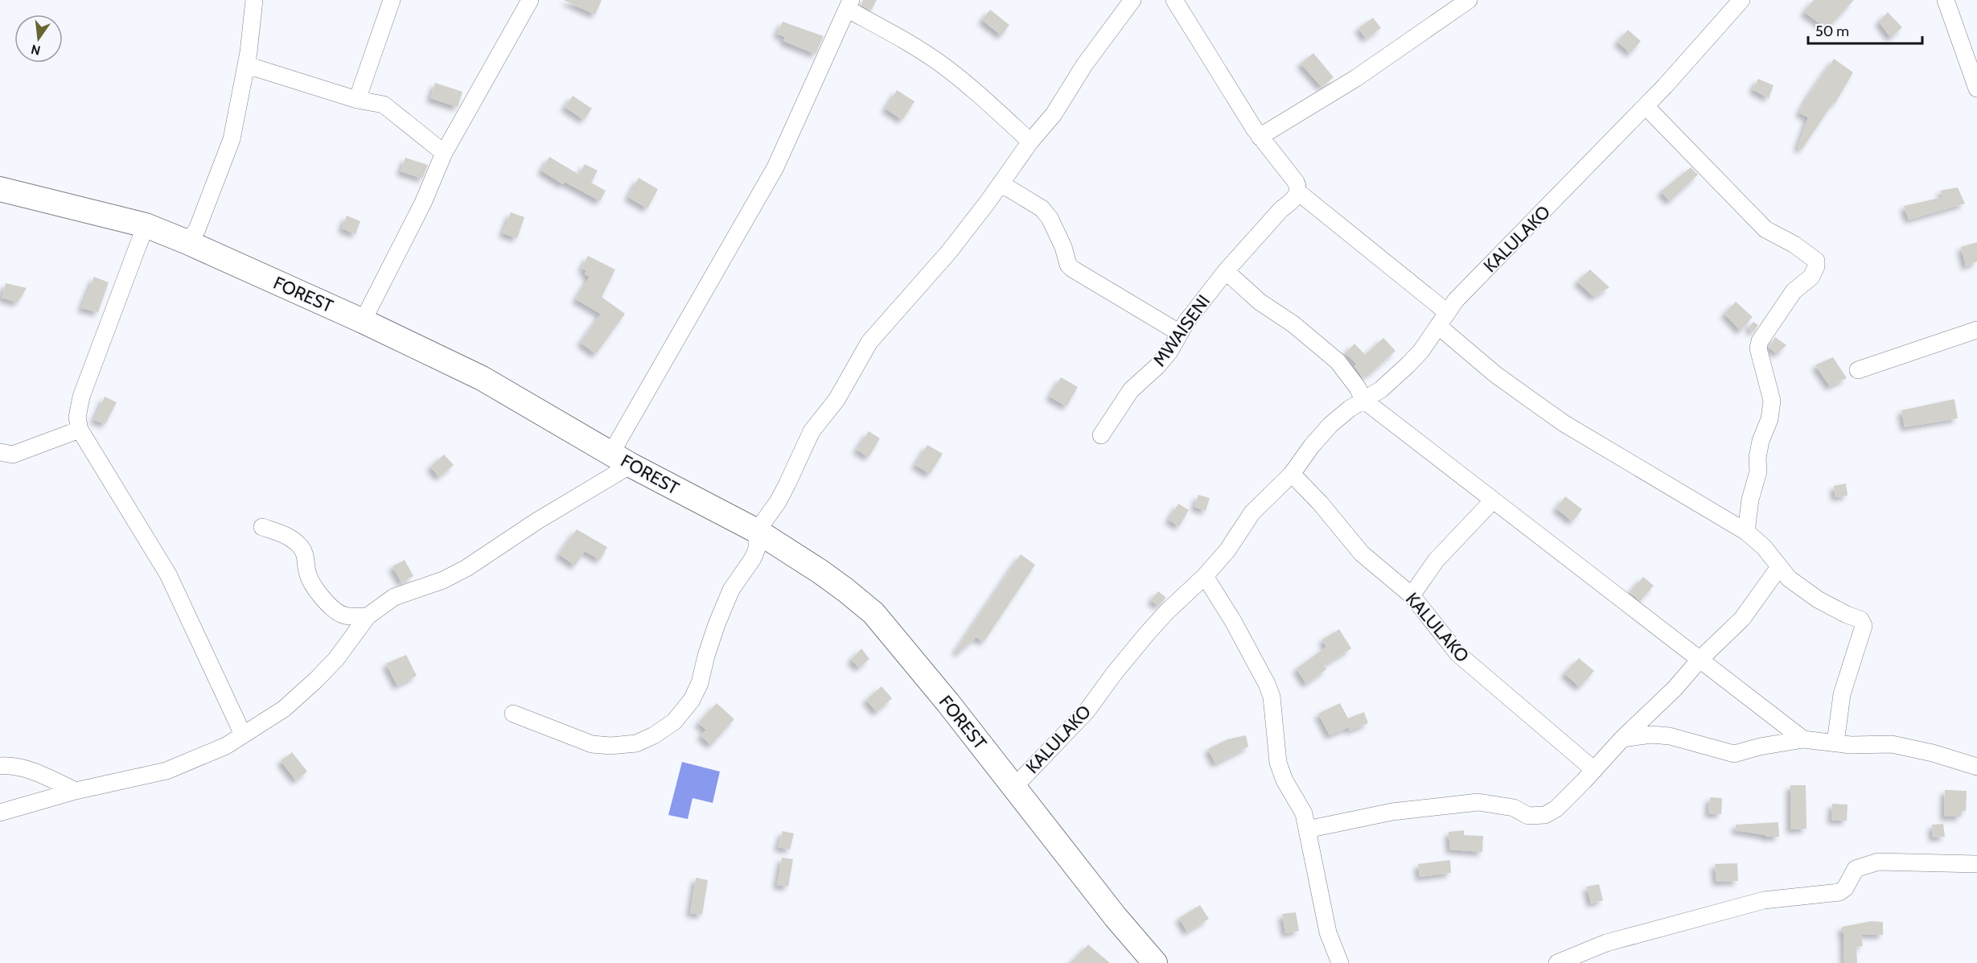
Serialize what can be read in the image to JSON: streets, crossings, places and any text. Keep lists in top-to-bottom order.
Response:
{
  "streets": {
    "street": ["KALULAKO", "FOREST", "MWAISENI"]
  },
  "crossings": [
    ["KALULAKO", "FOREST"]
  ],
  "scale_bar": "50 m",
  "north": "bottom"
}
